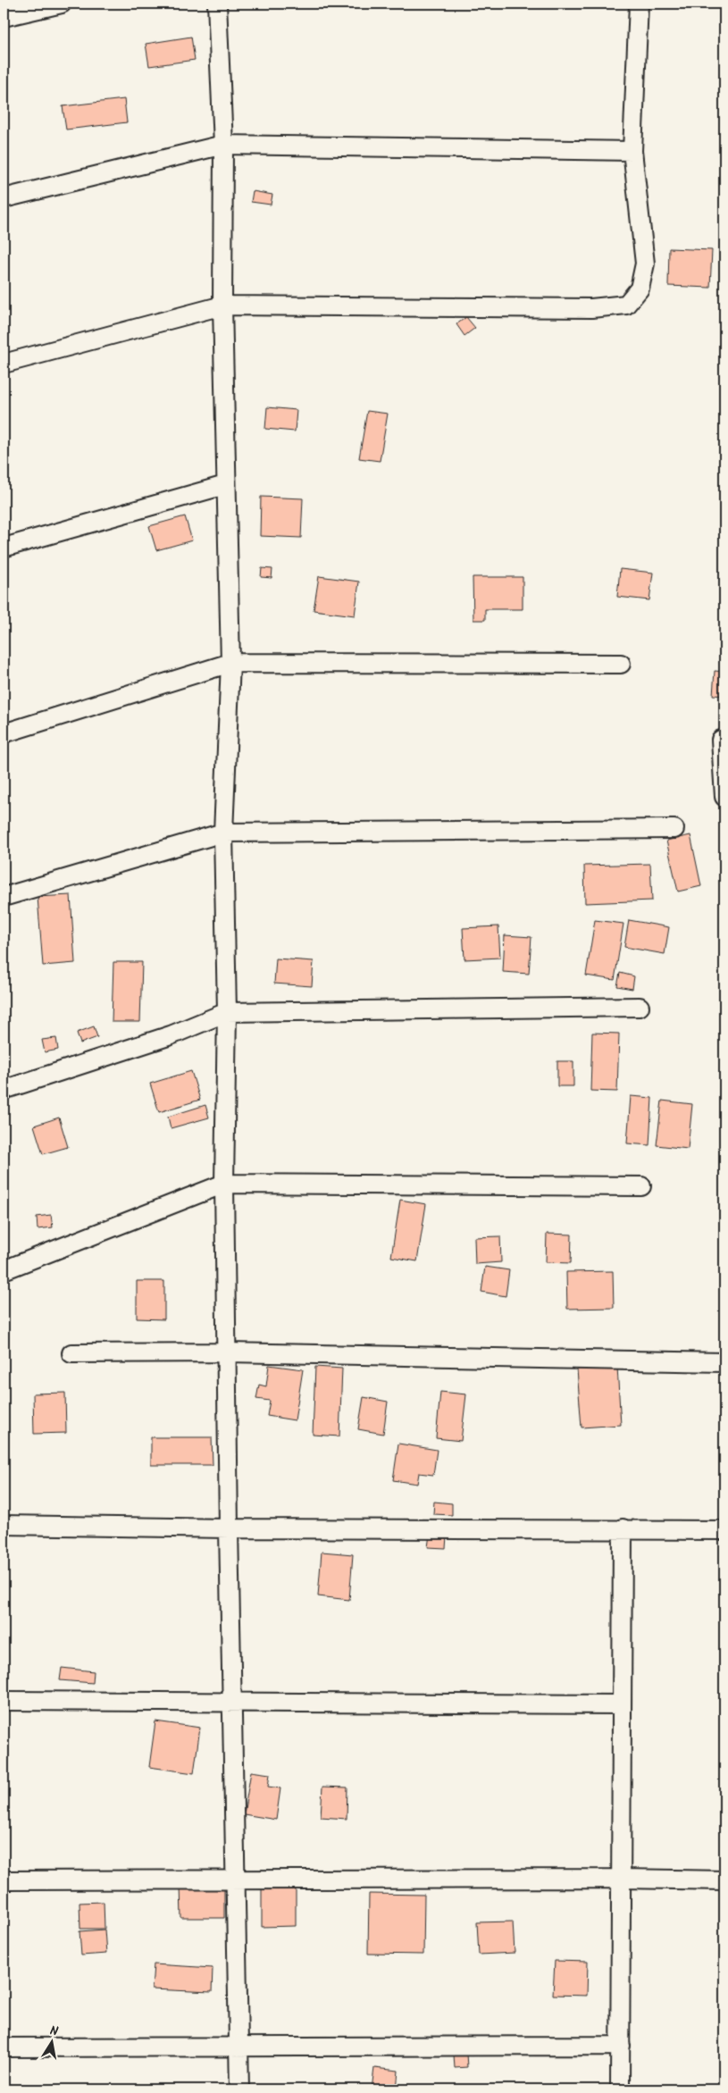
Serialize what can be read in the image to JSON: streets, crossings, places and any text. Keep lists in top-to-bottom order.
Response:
{
  "north": "top"
}
